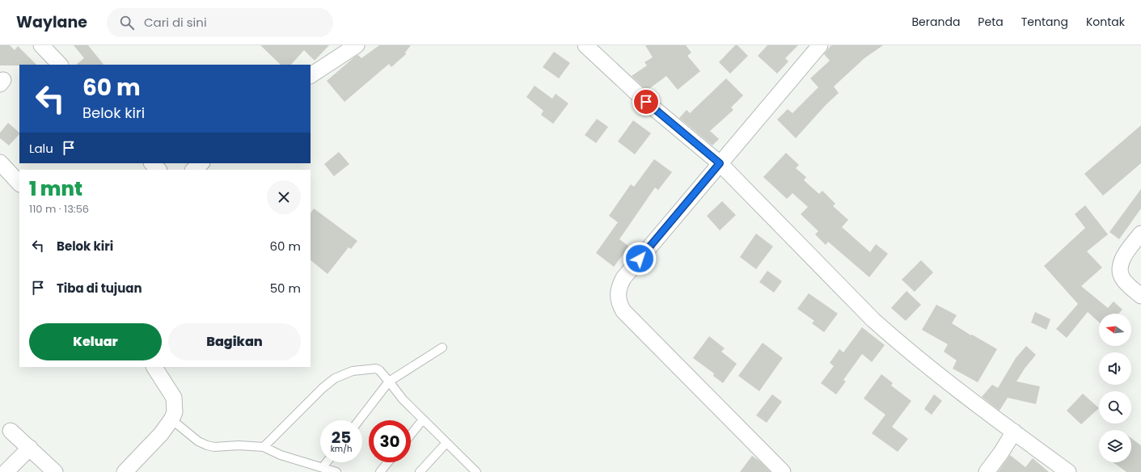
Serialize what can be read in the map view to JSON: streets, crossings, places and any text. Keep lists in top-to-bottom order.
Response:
{
  "north": "left",
  "page": {
    "header": "Waylane",
    "search": "Cari di sini",
    "nav": [
      "Beranda",
      "Peta",
      "Tentang",
      "Kontak"
    ],
    "turn": ["60 m", "Belok kiri"],
    "then": "Lalu",
    "heading": ["1 mnt", "110 m · 13:56"],
    "list": [
      {
        "name": "Belok kiri",
        "value": "60 m"
      },
      {
        "name": "Tiba di tujuan",
        "value": "50 m"
      }
    ],
    "buttons": ["Keluar", "Bagikan"],
    "speed": "25 km/h",
    "limit": "30"
  }
}
